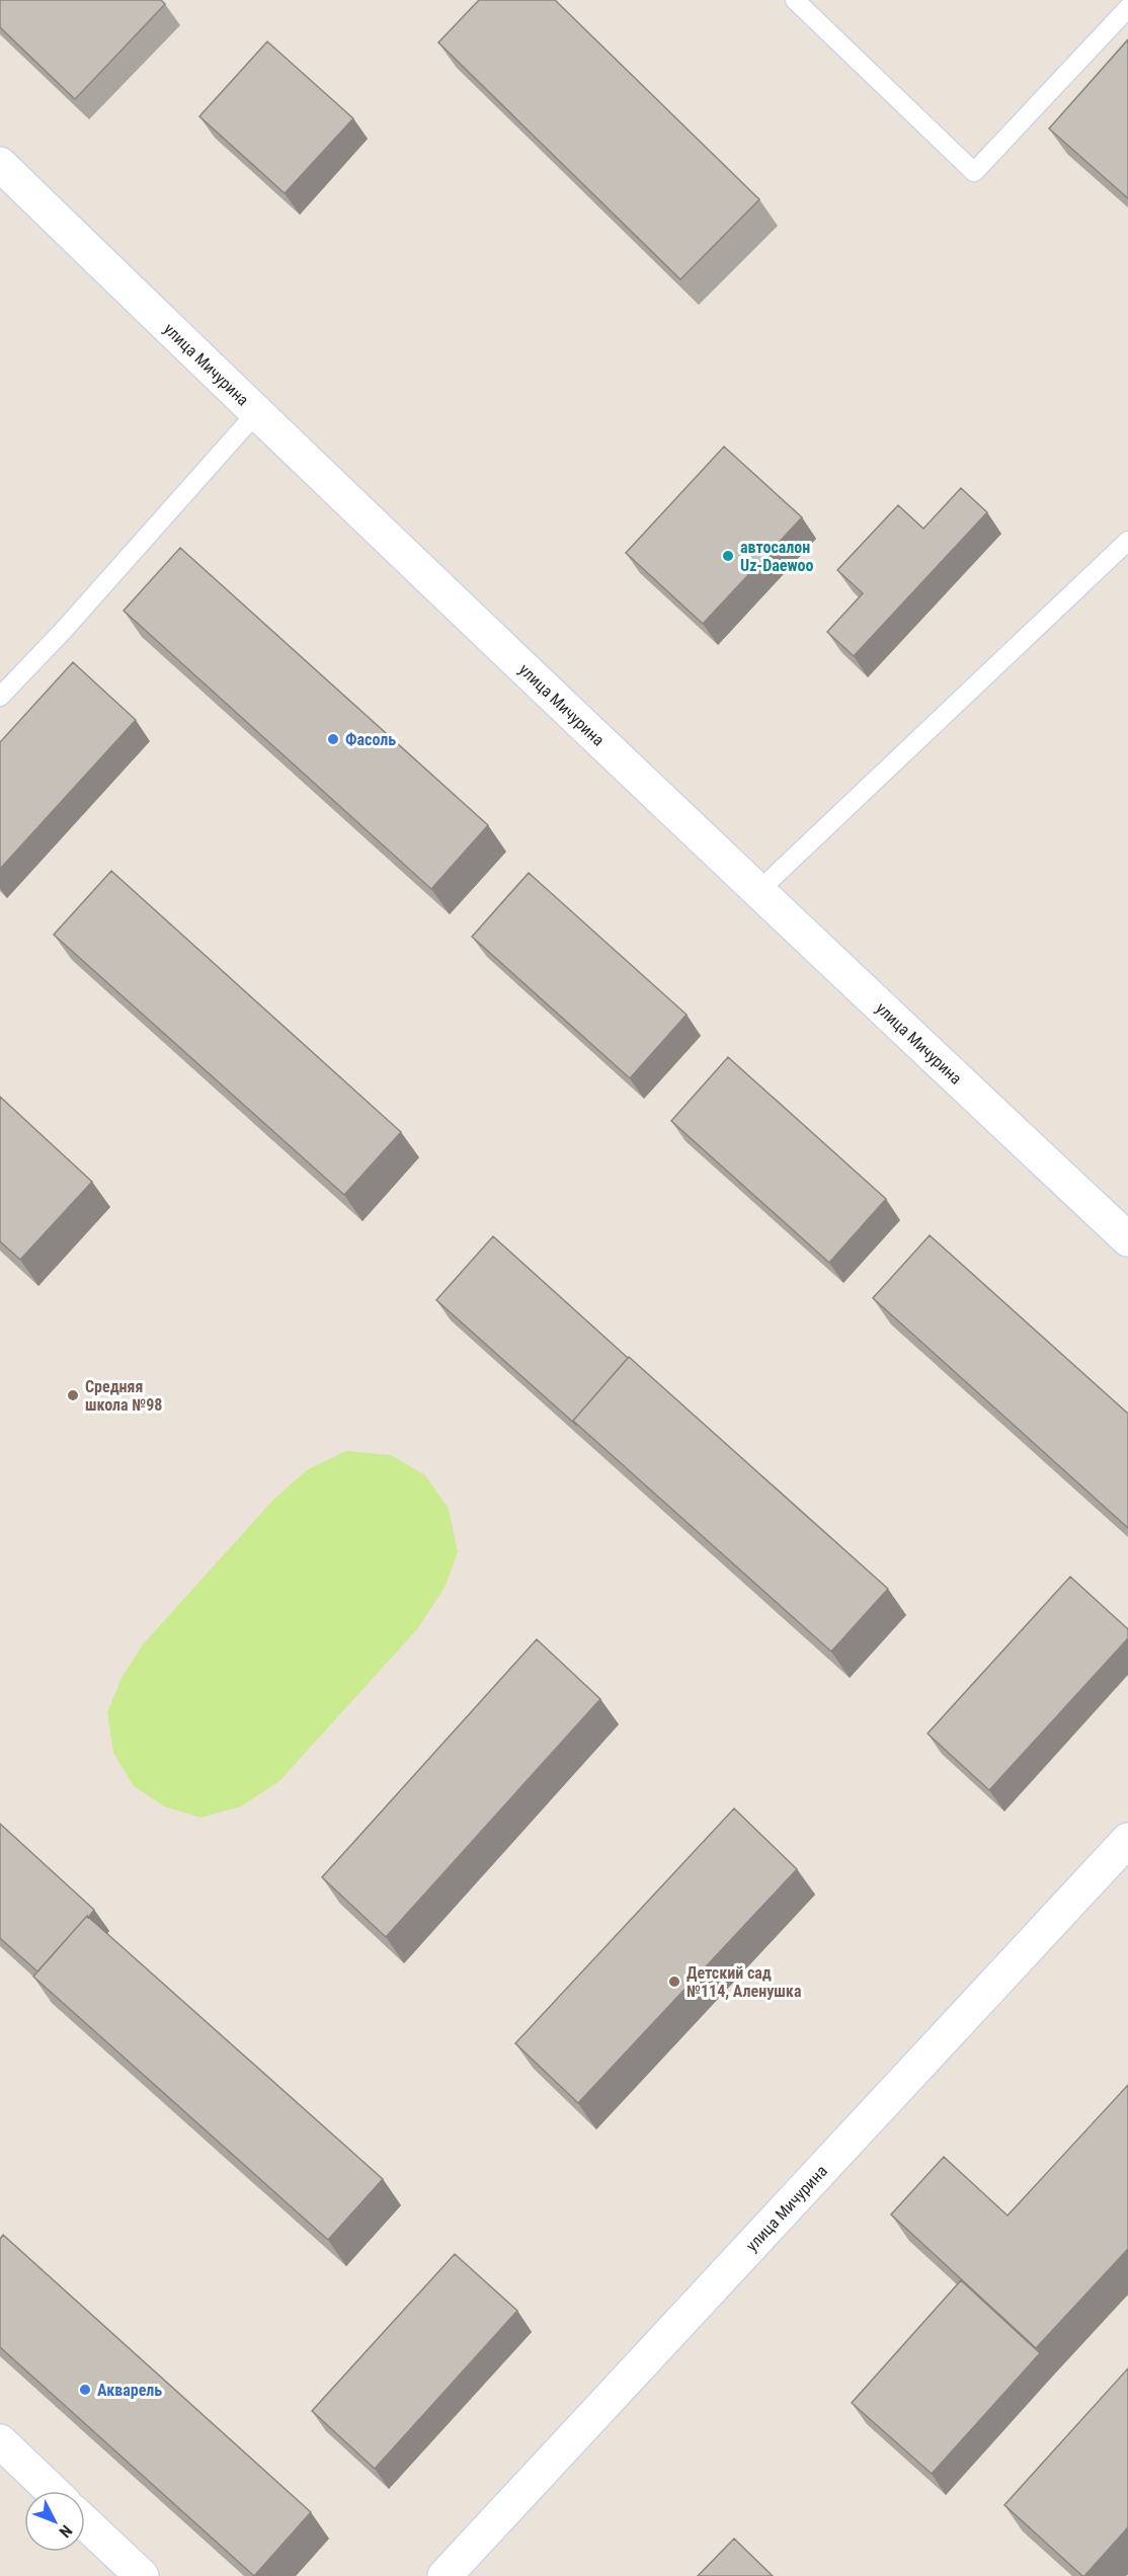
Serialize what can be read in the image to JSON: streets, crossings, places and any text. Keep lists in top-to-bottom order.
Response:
{
  "streets": {
    "street": ["улица Мичурина"]
  },
  "places": [
    "автосалон Uz-Daewoo",
    "Фасоль",
    "Средняя школа №98",
    "Детский сад №114, Аленушка",
    "Акварель"
  ],
  "north": "bottom right"
}
